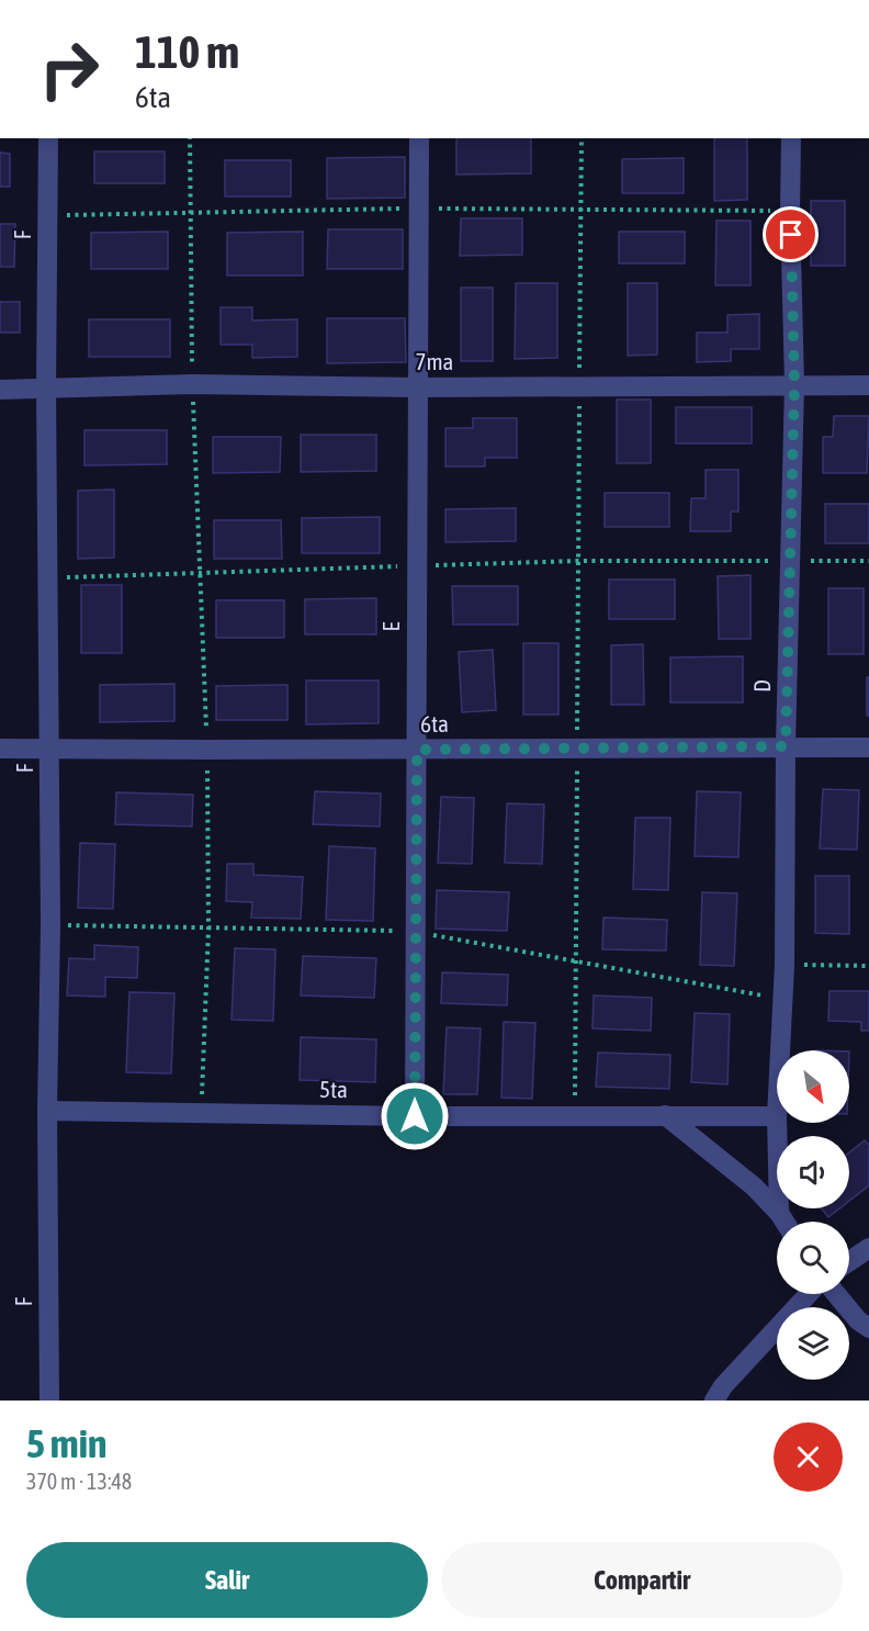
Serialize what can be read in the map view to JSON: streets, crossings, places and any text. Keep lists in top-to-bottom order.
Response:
{
  "streets": {
    "street": [
      "F",
      "7ma",
      "E",
      "D",
      "6ta",
      "5ta"
    ]
  },
  "crossings": [
    ["F", "7ma"],
    ["F", "6ta"],
    ["F", "5ta"],
    ["7ma", "E"],
    ["7ma", "D"],
    ["E", "6ta"],
    ["E", "5ta"],
    ["D", "6ta"]
  ],
  "north": "bottom right",
  "page": {
    "turn": ["110 m", "6ta"],
    "heading": ["5 min", "370 m · 13:48"],
    "buttons": ["Salir", "Compartir"]
  }
}
